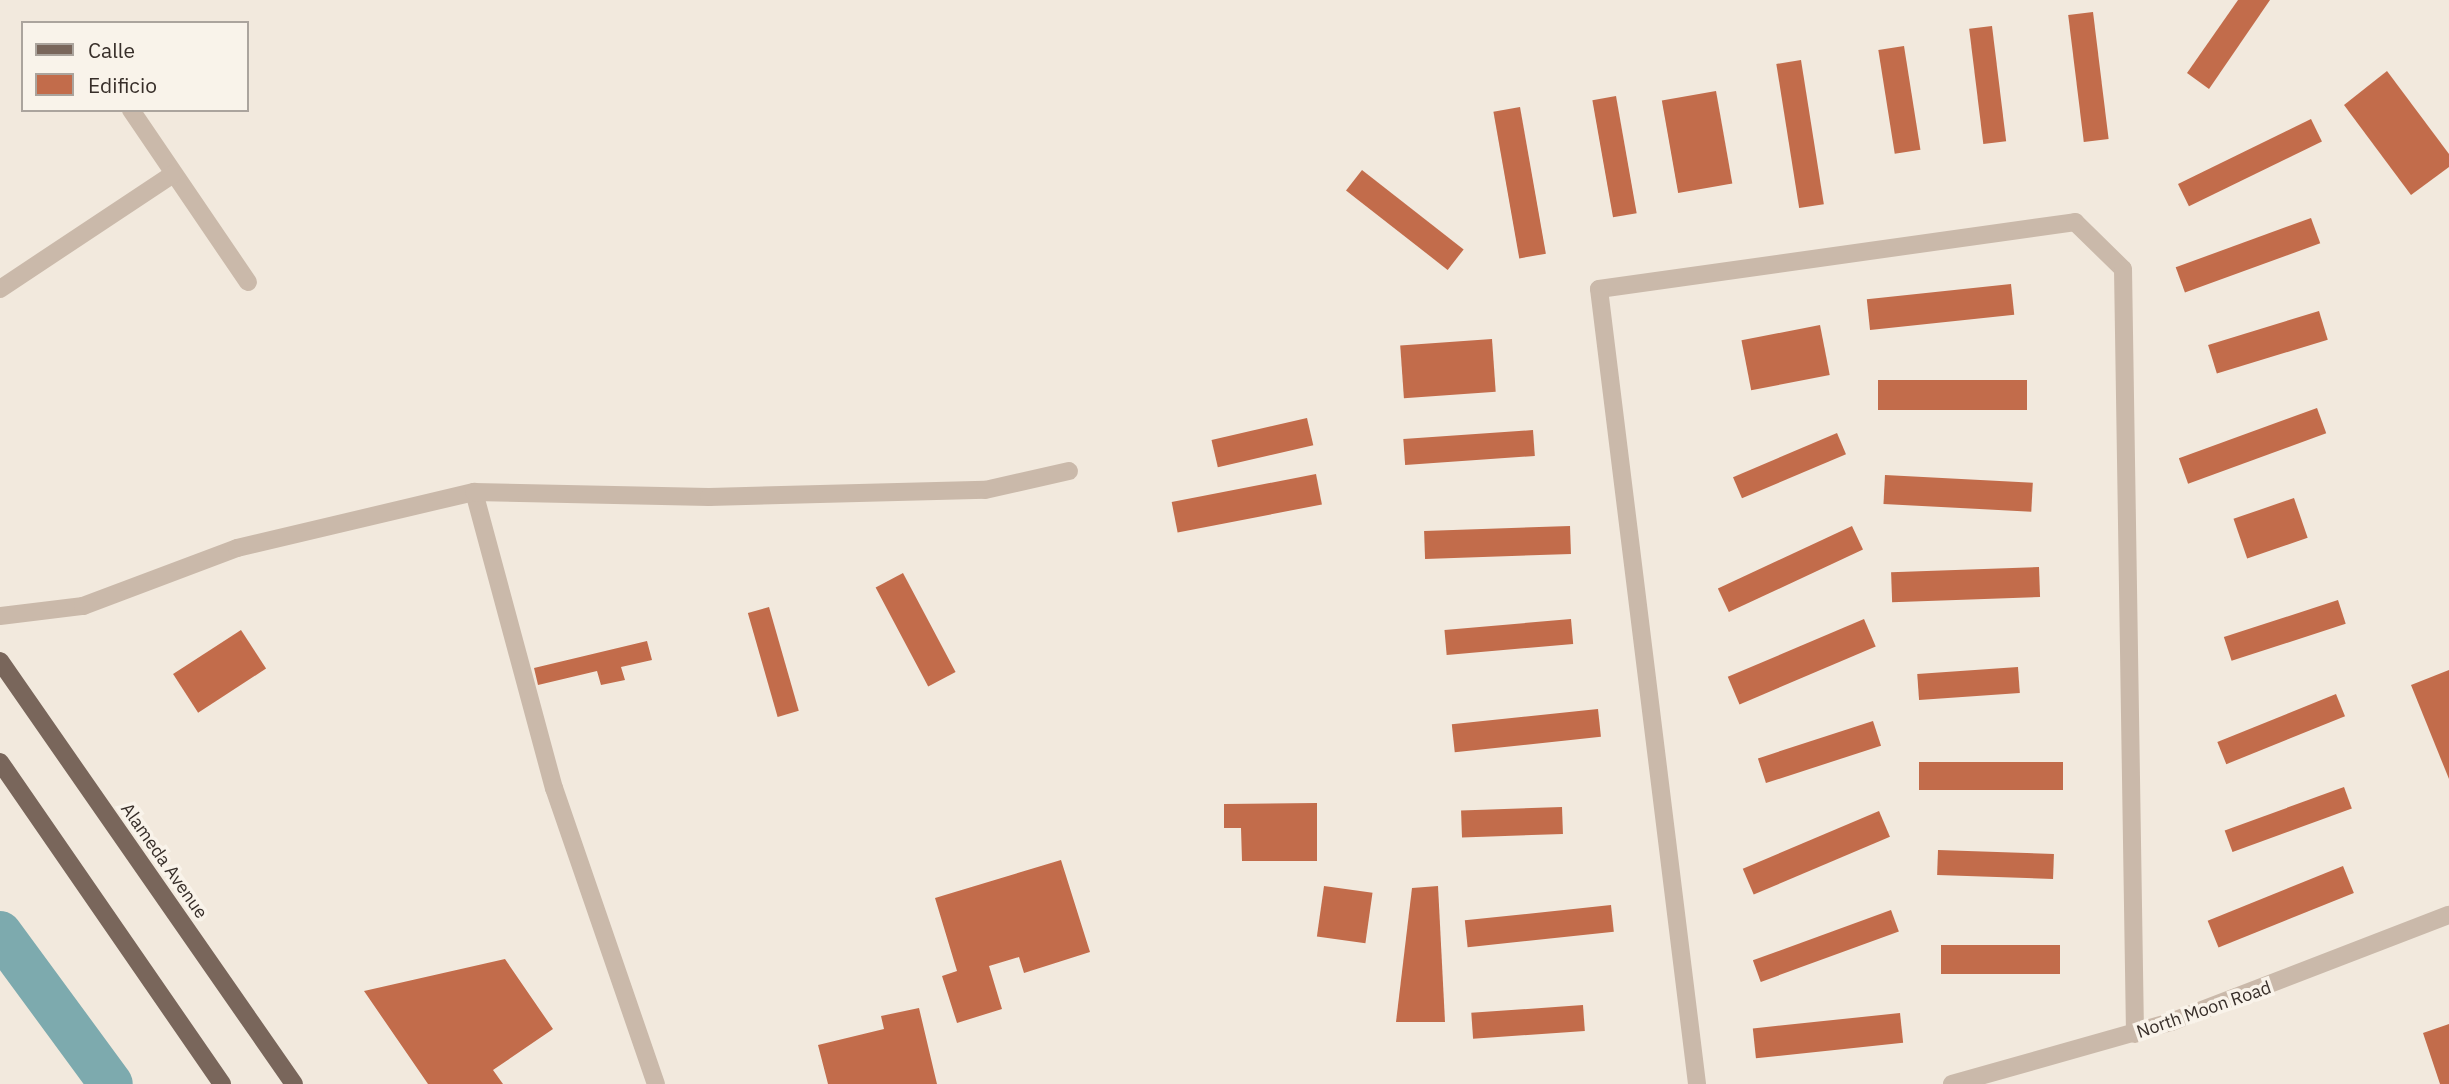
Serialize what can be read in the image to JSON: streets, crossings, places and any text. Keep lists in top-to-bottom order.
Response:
{
  "streets": {
    "main road": ["Alameda Avenue"],
    "street": ["North Moon Road"]
  },
  "legend": ["Calle", "Edificio"]
}
